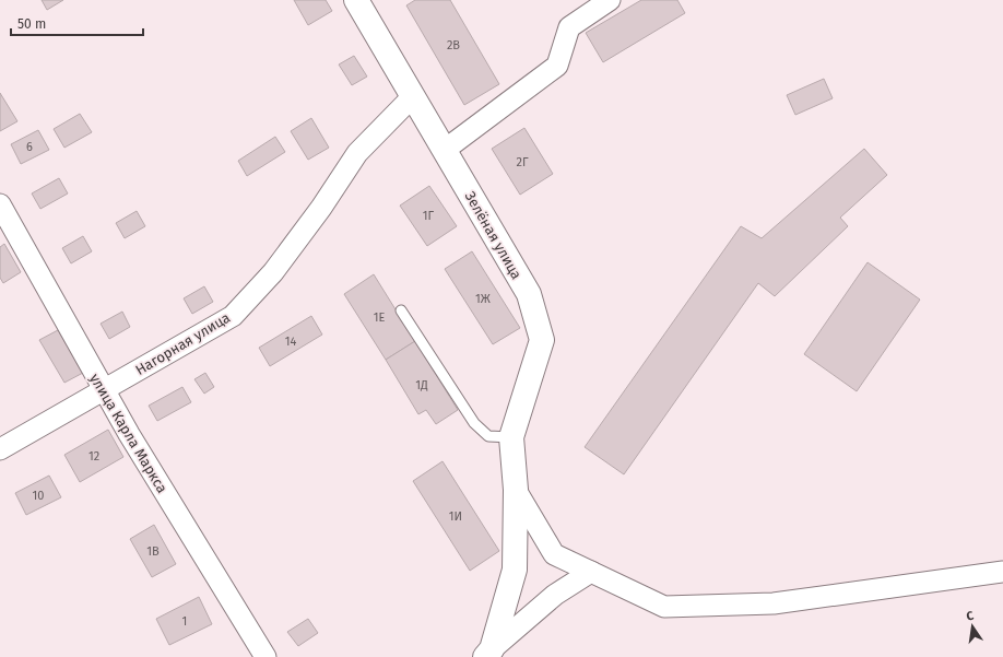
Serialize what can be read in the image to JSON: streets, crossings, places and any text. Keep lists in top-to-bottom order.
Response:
{
  "streets": {
    "street": ["Зелёная улица", "Нагорная улица", "улица Карла Маркса"]
  },
  "crossings": [
    ["Зелёная улица", "Нагорная улица"],
    ["Нагорная улица", "улица Карла Маркса"]
  ],
  "house_numbers": [
    "2В",
    "6",
    "2Г",
    "1Г",
    "1Ж",
    "1Е",
    "14",
    "1Д",
    "12",
    "10",
    "1И",
    "1В",
    "1"
  ],
  "scale_bar": "50 m",
  "north": "top"
}
